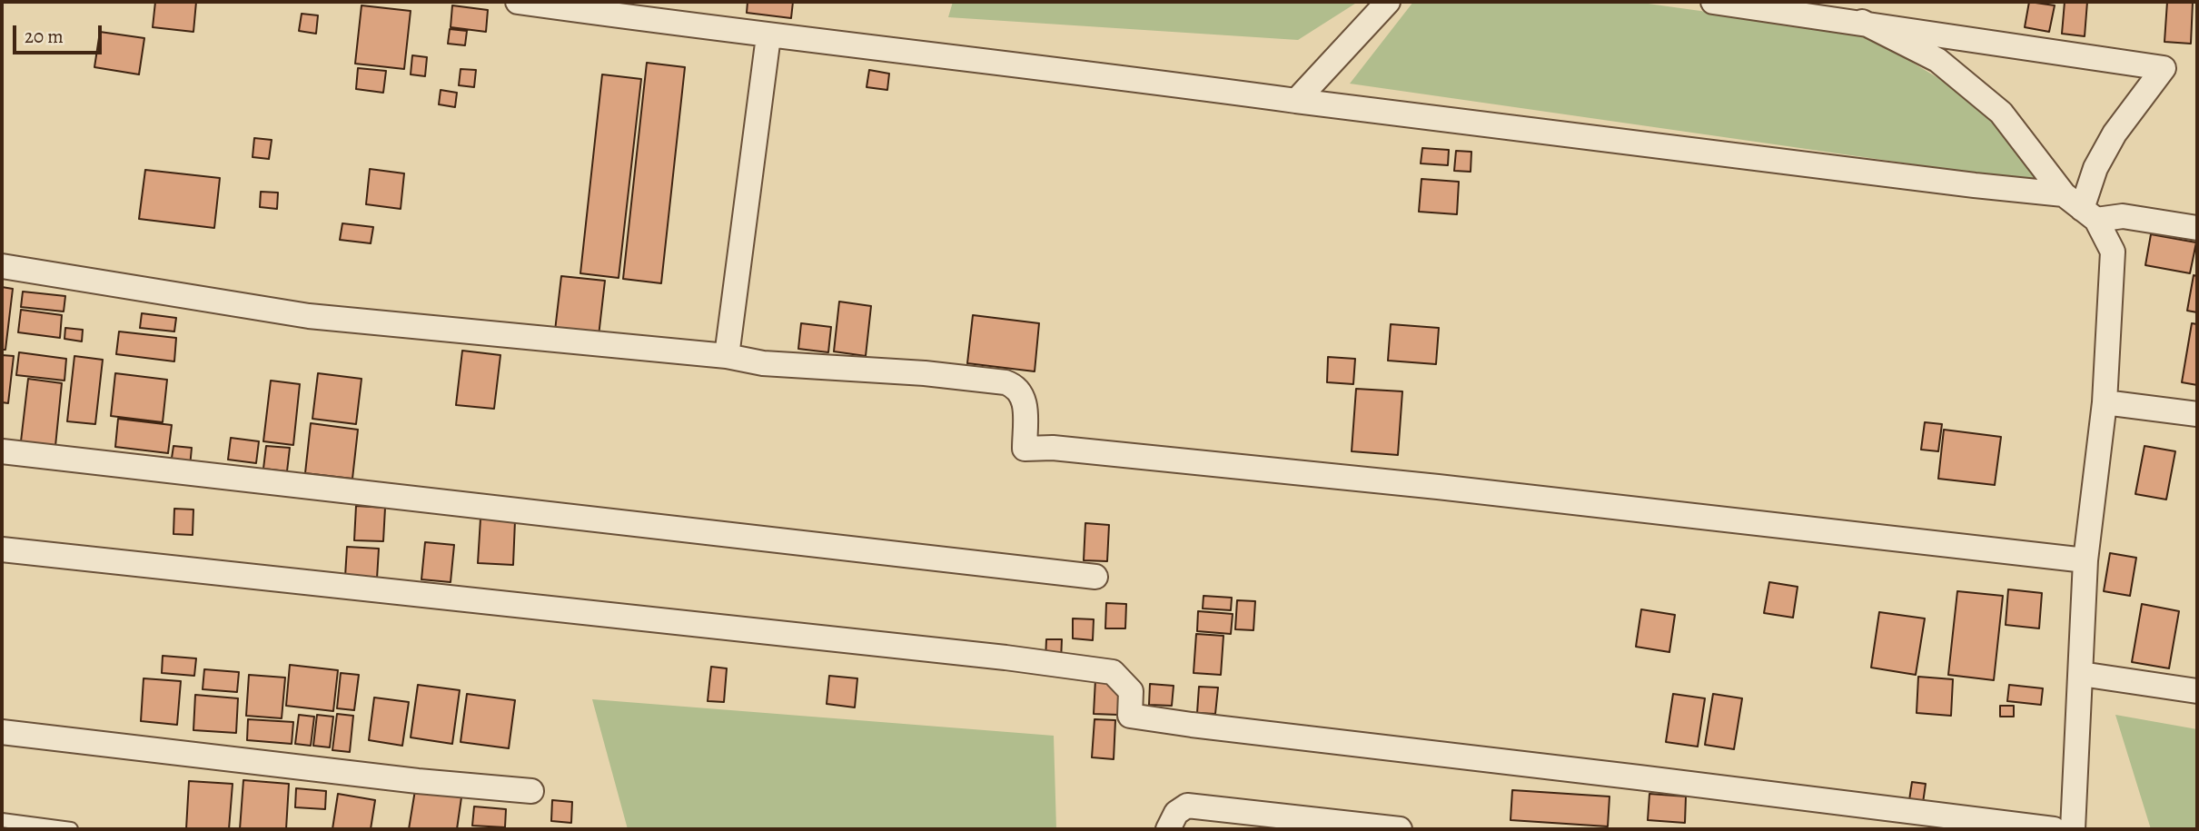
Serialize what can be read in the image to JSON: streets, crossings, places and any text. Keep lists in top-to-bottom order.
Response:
{
  "scale_bar": "20 m"
}
